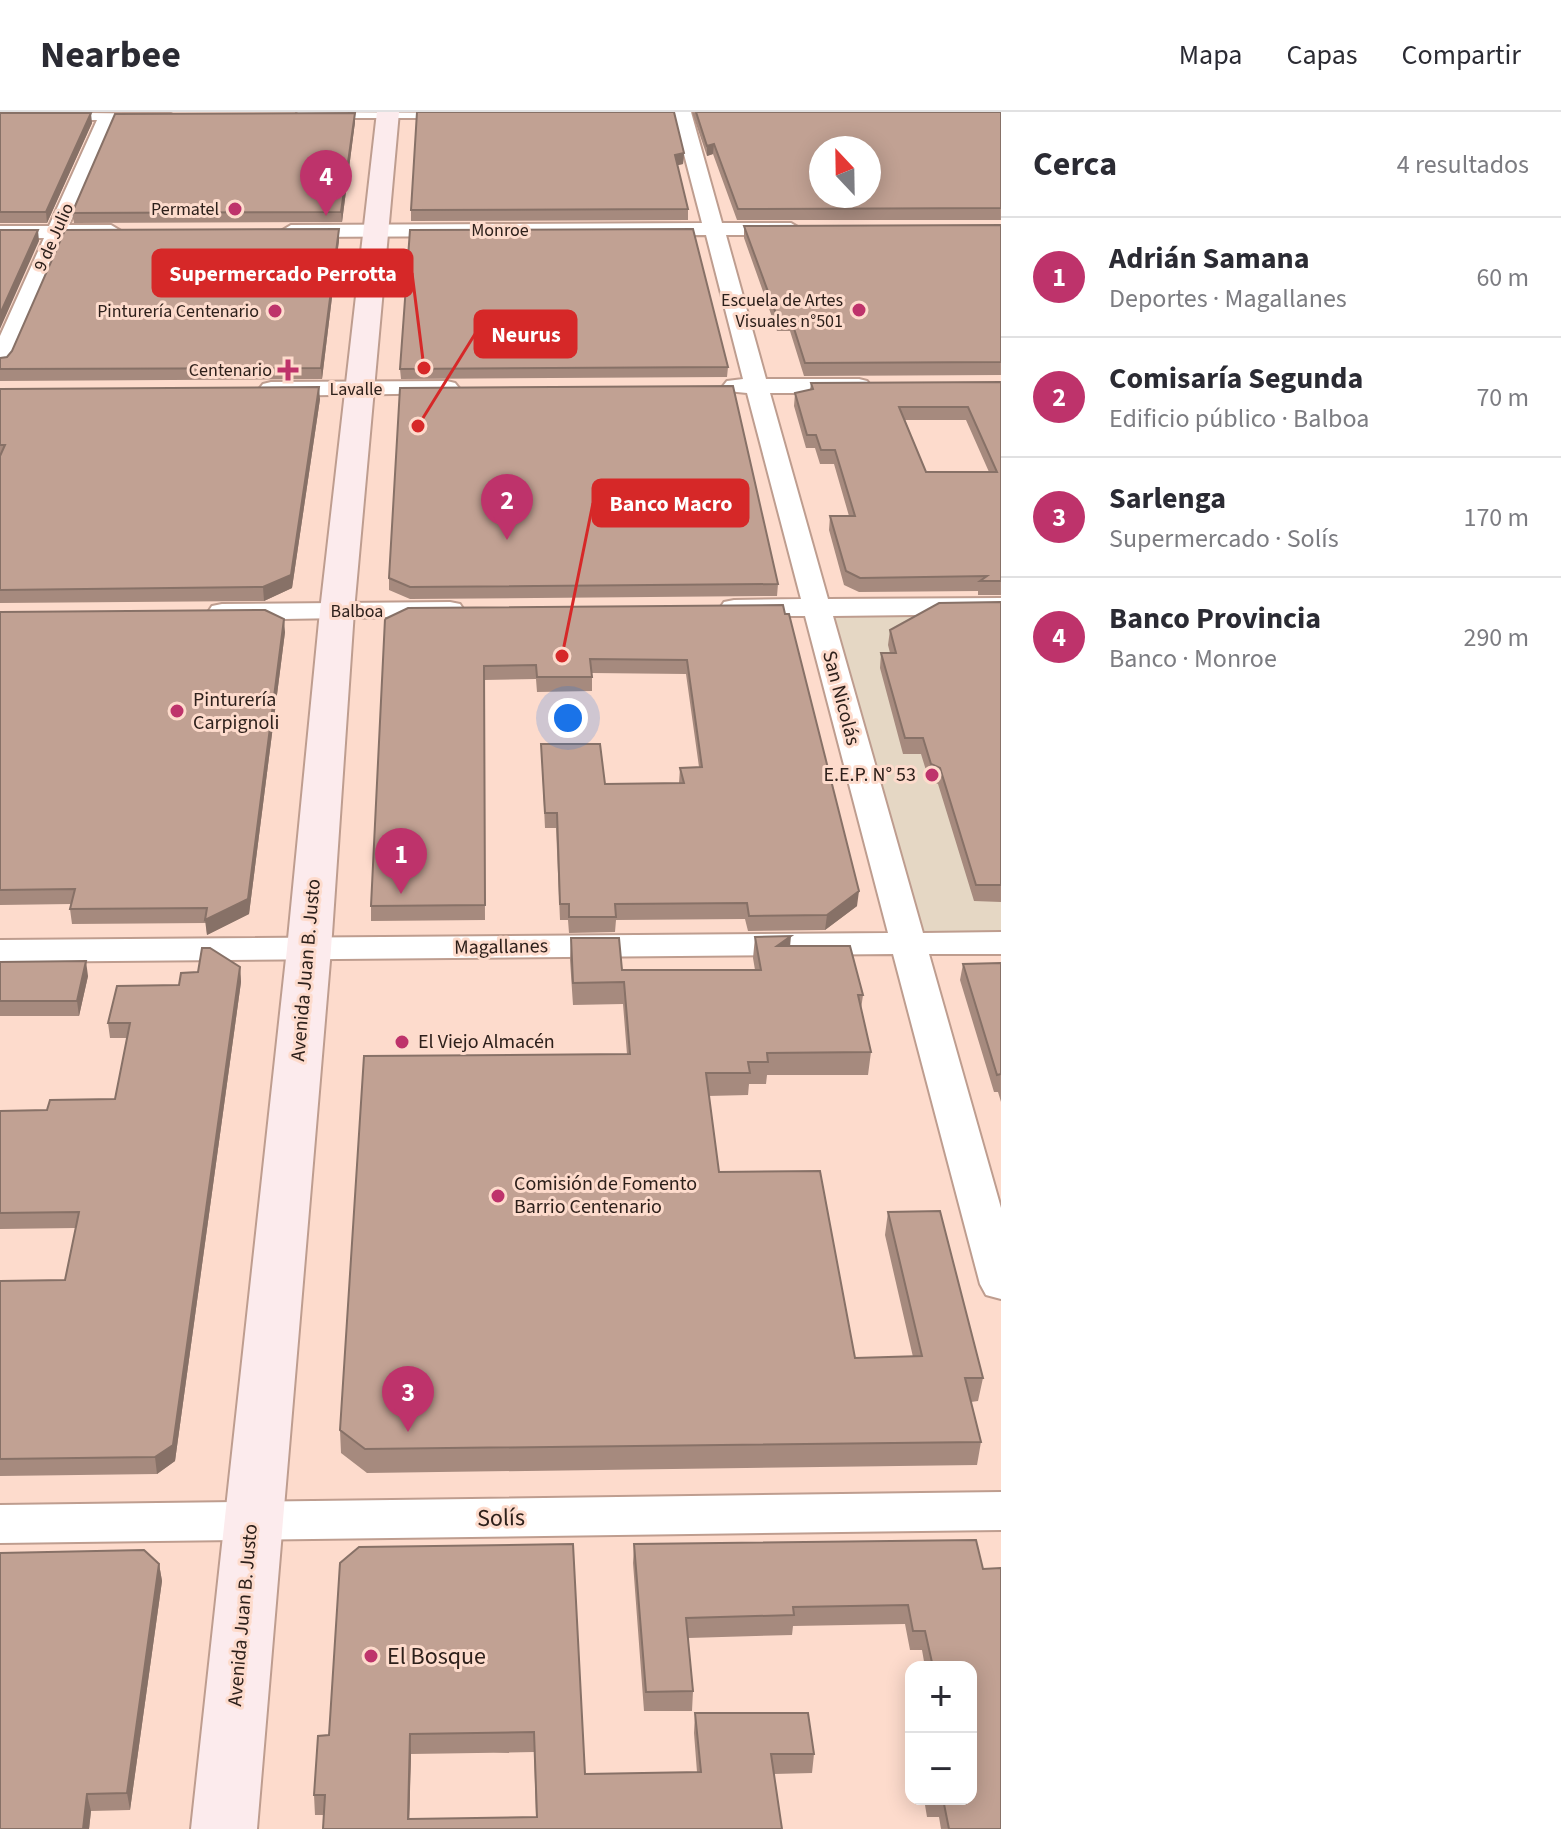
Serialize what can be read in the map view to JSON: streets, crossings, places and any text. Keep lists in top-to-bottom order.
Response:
{
  "streets": {
    "main road": ["Avenida Juan B. Justo"],
    "street": [
      "Monroe",
      "9 de Julio",
      "Lavalle",
      "Balboa",
      "San Nicolás",
      "Magallanes",
      "Solís"
    ]
  },
  "crossings": [
    ["Monroe", "San Nicolás"],
    ["Monroe", "Avenida Juan B. Justo"],
    ["Lavalle", "Avenida Juan B. Justo"],
    ["Balboa", "Avenida Juan B. Justo"],
    ["San Nicolás", "Magallanes"],
    ["Magallanes", "Avenida Juan B. Justo"],
    ["Avenida Juan B. Justo", "Solís"]
  ],
  "places": {
    "other": [
      "Permatel",
      "Escuela de Artes Visuales n°501",
      "Pinturería Centenario",
      "Supermercado Perrotta",
      "Neurus",
      "Banco Macro",
      "Pinturería Carpignoli",
      "E.E.P. N° 53",
      "El Viejo Almacén",
      "Comisión de Fomento Barrio Centenario",
      "El Bosque"
    ],
    "health": ["Centenario"]
  },
  "north": "top",
  "page": {
    "header": "Nearbee",
    "nav": ["Mapa", "Capas", "Compartir"],
    "heading": ["Cerca", "4 resultados"],
    "pins": [
      "4",
      "2",
      "1",
      "3"
    ],
    "list": [
      {
        "mark": "1",
        "name": "Adrián Samana",
        "note": "Deportes · Magallanes",
        "value": "60 m"
      },
      {
        "mark": "2",
        "name": "Comisaría Segunda",
        "note": "Edificio público · Balboa",
        "value": "70 m"
      },
      {
        "mark": "3",
        "name": "Sarlenga",
        "note": "Supermercado · Solís",
        "value": "170 m"
      },
      {
        "mark": "4",
        "name": "Banco Provincia",
        "note": "Banco · Monroe",
        "value": "290 m"
      }
    ],
    "map_buttons": ["+", "−"]
  }
}
